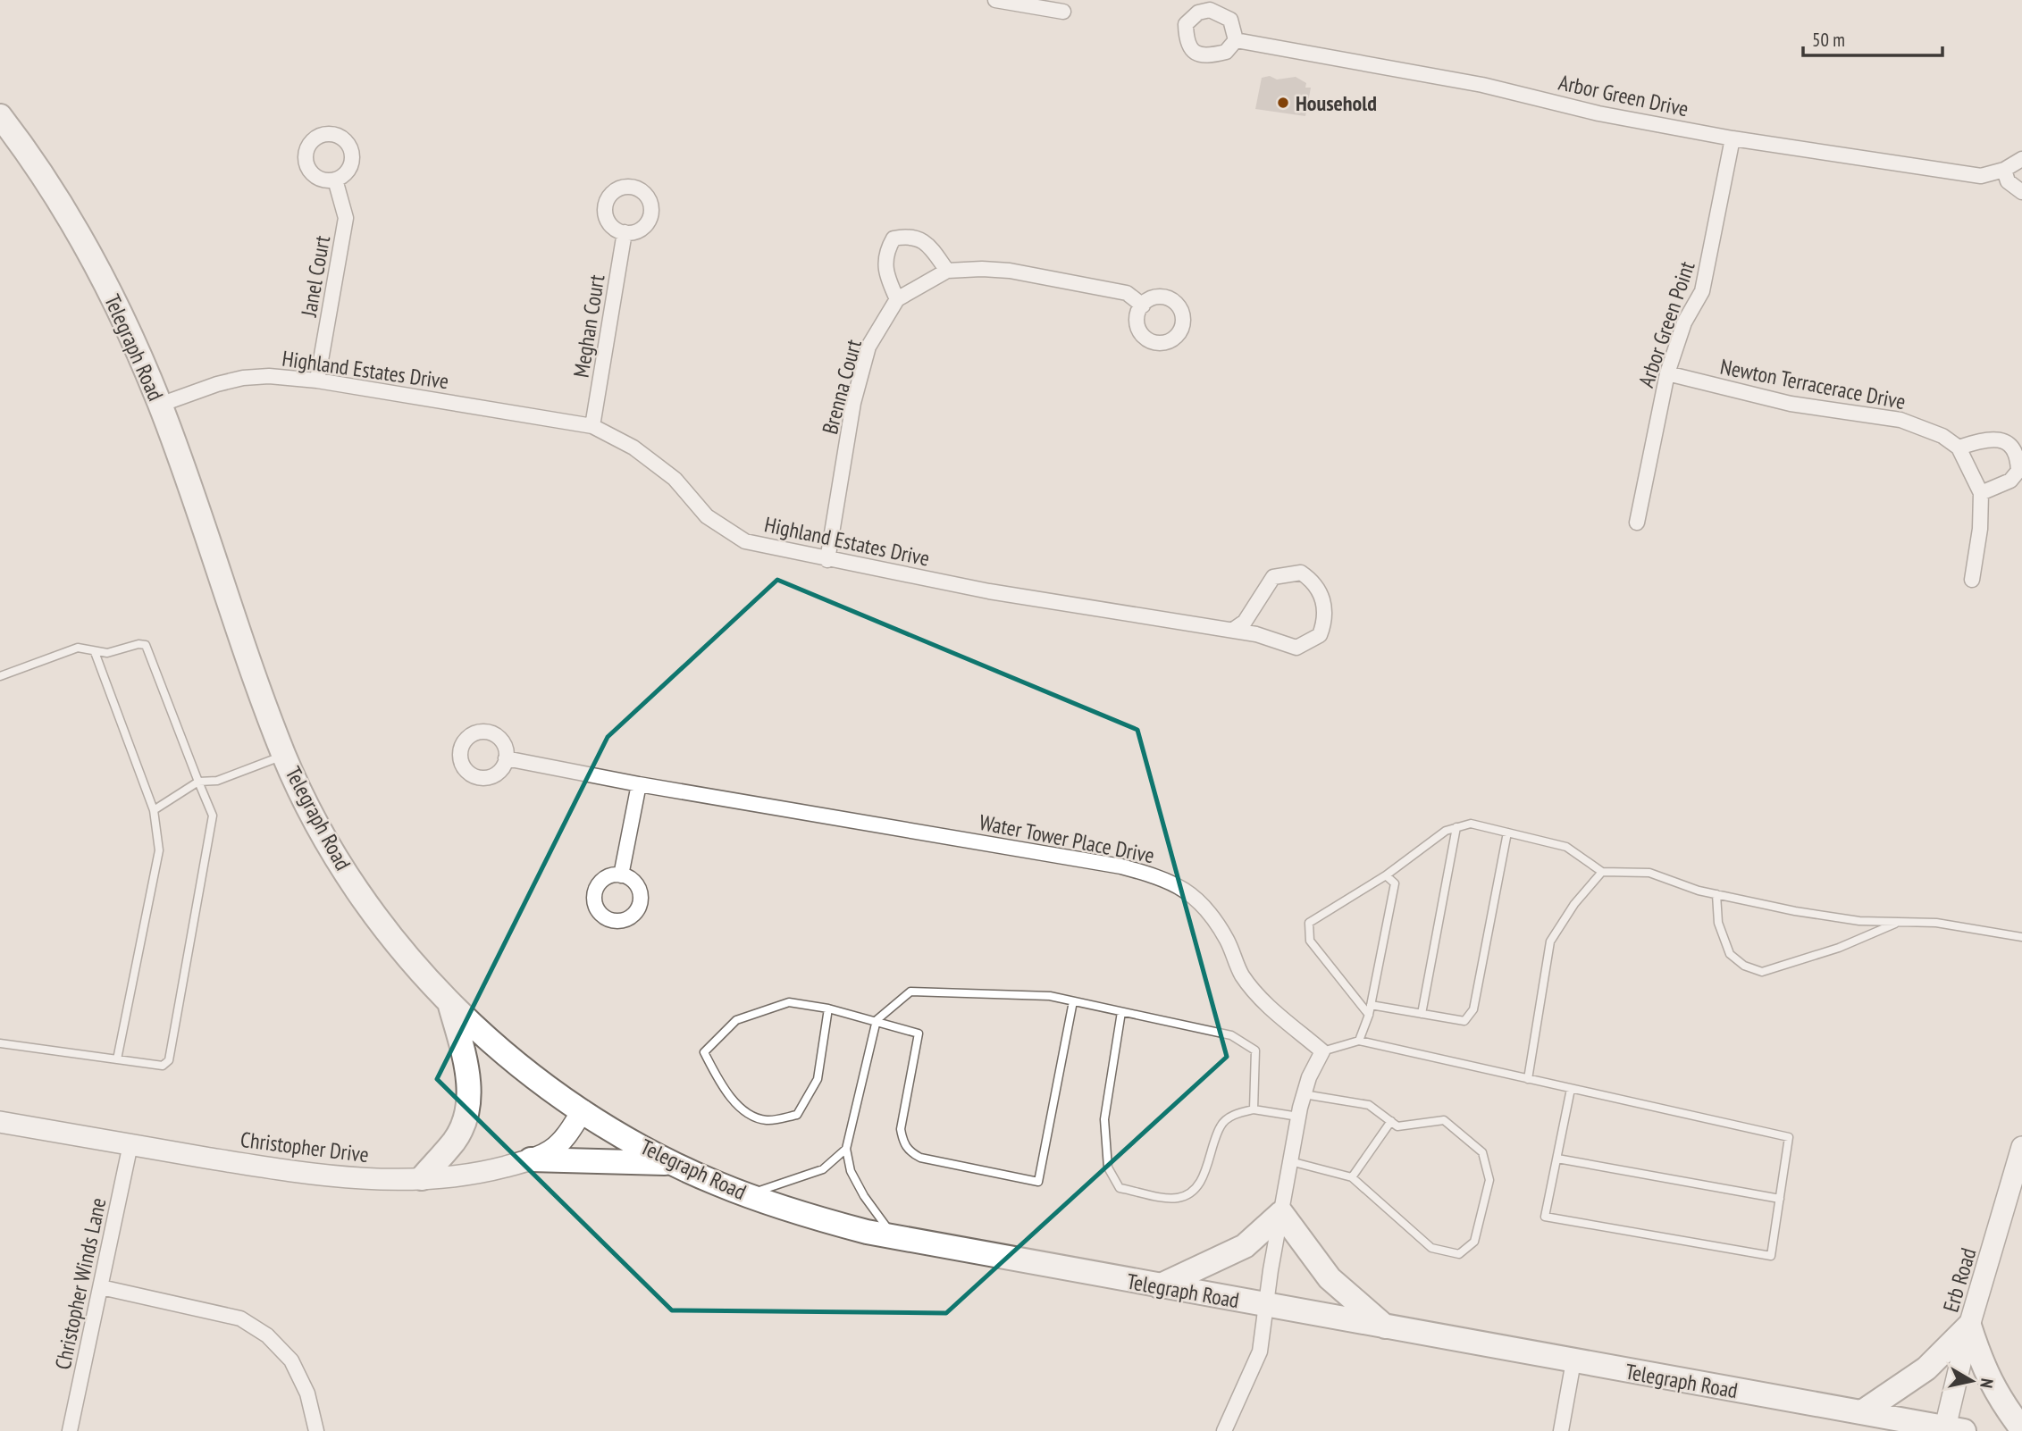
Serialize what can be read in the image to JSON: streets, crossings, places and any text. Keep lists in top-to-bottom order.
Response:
{
  "streets": {
    "main road": ["Telegraph Road"],
    "street": [
      "Arbor Green Drive",
      "Janel Court",
      "Arbor Green Point",
      "Meghan Court",
      "Highland Estates Drive",
      "Newton Terracerace Drive",
      "Brenna Court",
      "Water Tower Place Drive",
      "Christopher Drive",
      "Erb Road",
      "Christopher Winds Lane"
    ]
  },
  "crossings": [
    ["Arbor Green Drive", "Arbor Green Point"],
    ["Janel Court", "Highland Estates Drive"],
    ["Arbor Green Point", "Newton Terracerace Drive"],
    ["Meghan Court", "Highland Estates Drive"],
    ["Telegraph Road", "Highland Estates Drive"],
    ["Telegraph Road", "Christopher Drive"],
    ["Telegraph Road", "Erb Road"],
    ["Highland Estates Drive", "Brenna Court"],
    ["Christopher Drive", "Christopher Winds Lane"]
  ],
  "places": ["Household"],
  "scale_bar": "50 m",
  "north": "right"
}
